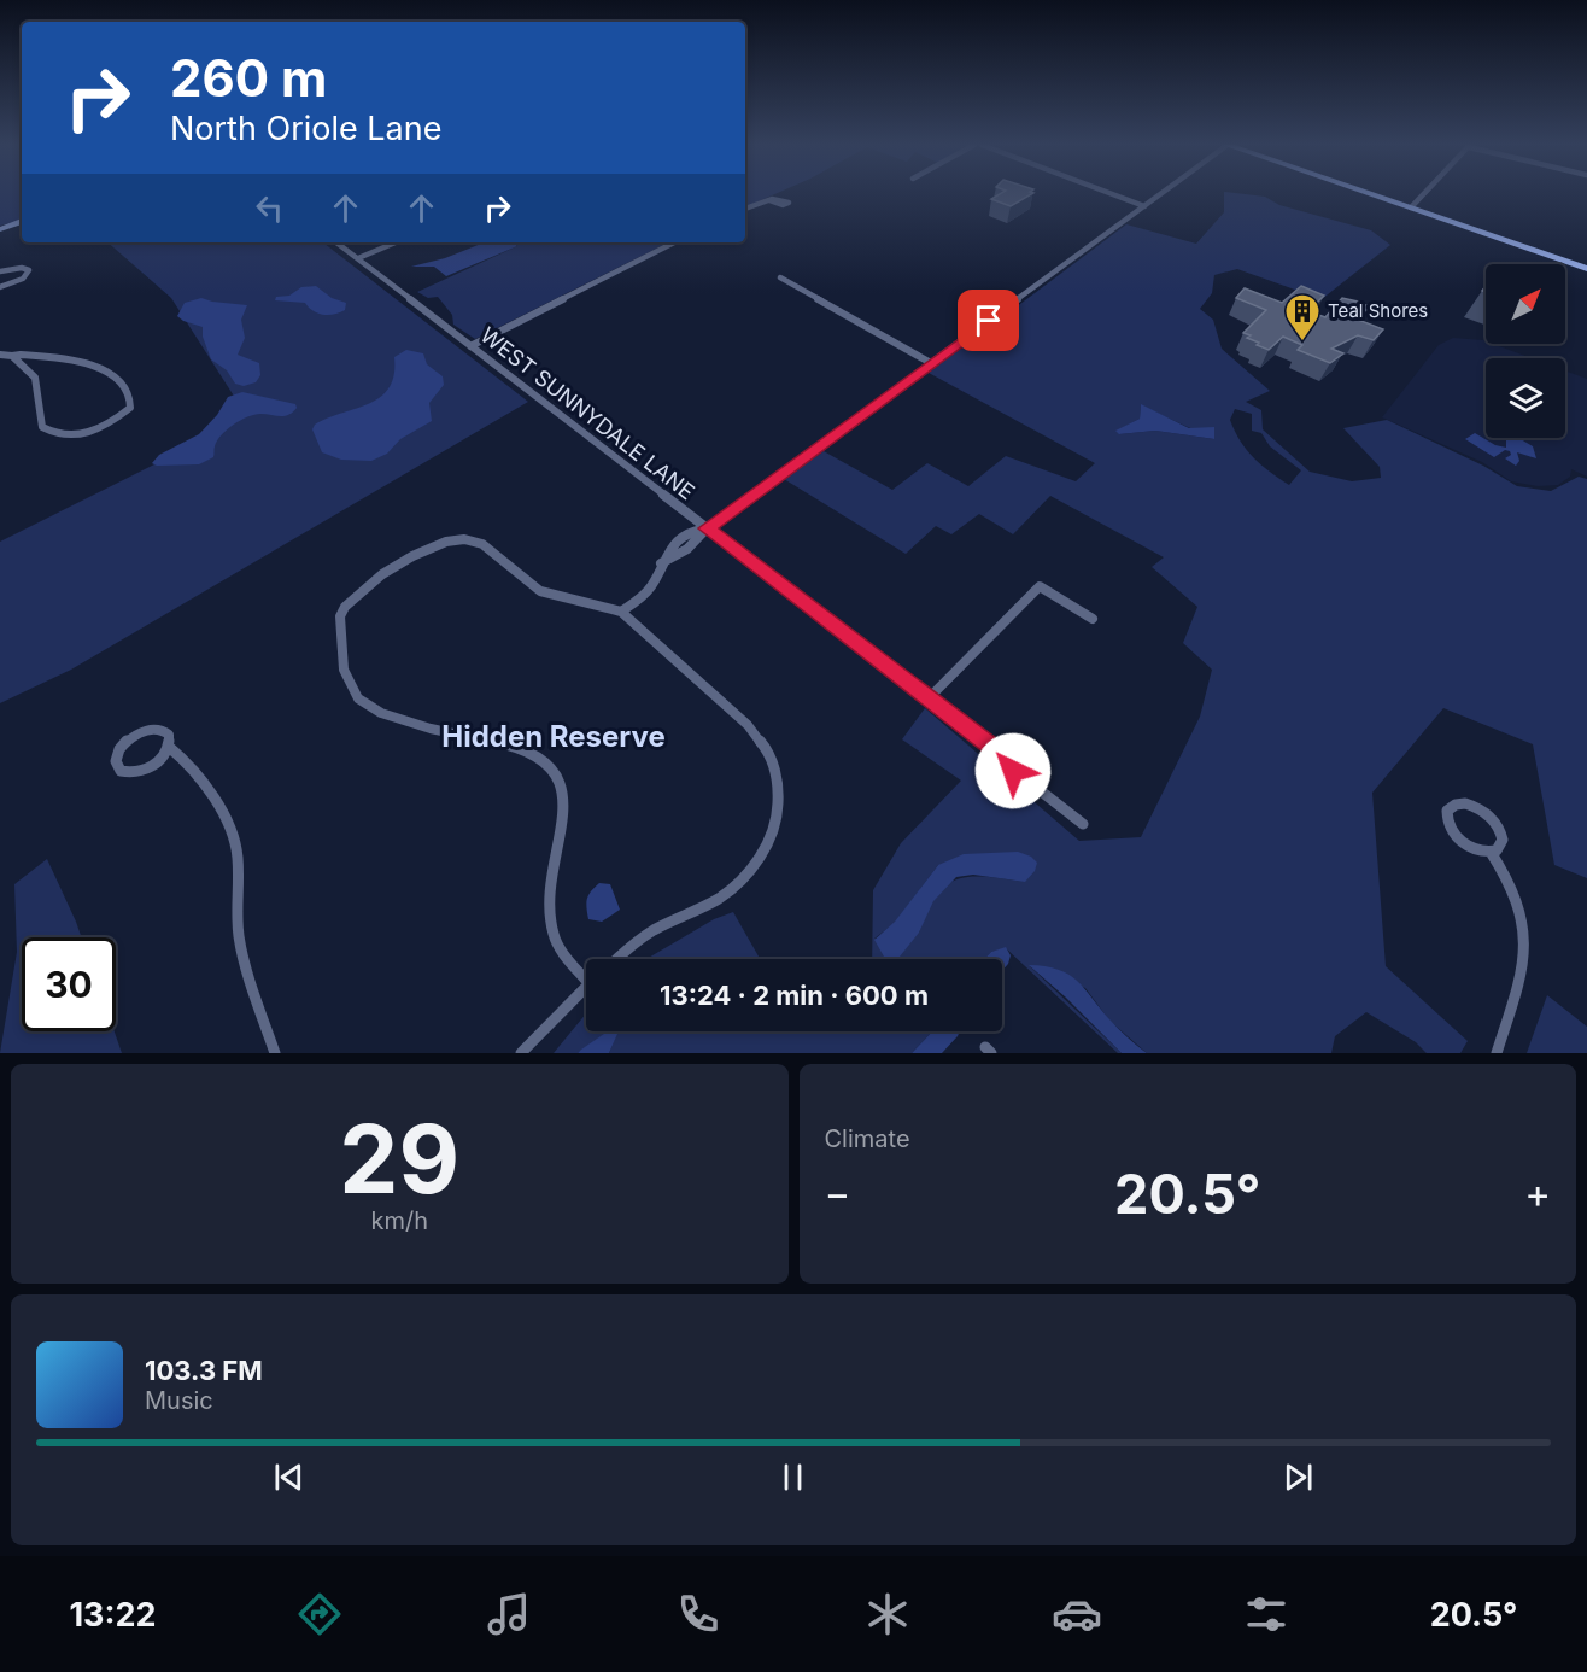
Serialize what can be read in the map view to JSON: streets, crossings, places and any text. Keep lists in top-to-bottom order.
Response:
{
  "streets": {
    "street": ["WEST SUNNYDALE LANE"]
  },
  "districts": ["Hidden Reserve"],
  "places": {
    "building": ["Teal Shores"]
  },
  "north": "top right",
  "page": {
    "turn": ["260 m", "North Oriole Lane"],
    "limit": "30",
    "trip": "13:24 · 2 min · 600 m",
    "tile": [
      ["29", "km/h"],
      "Climate"
    ],
    "heat": ["−", "20.5°", "+"],
    "song": ["103.3 FM", "Music"],
    "tabs": ["13:22", "20.5°"]
  }
}
